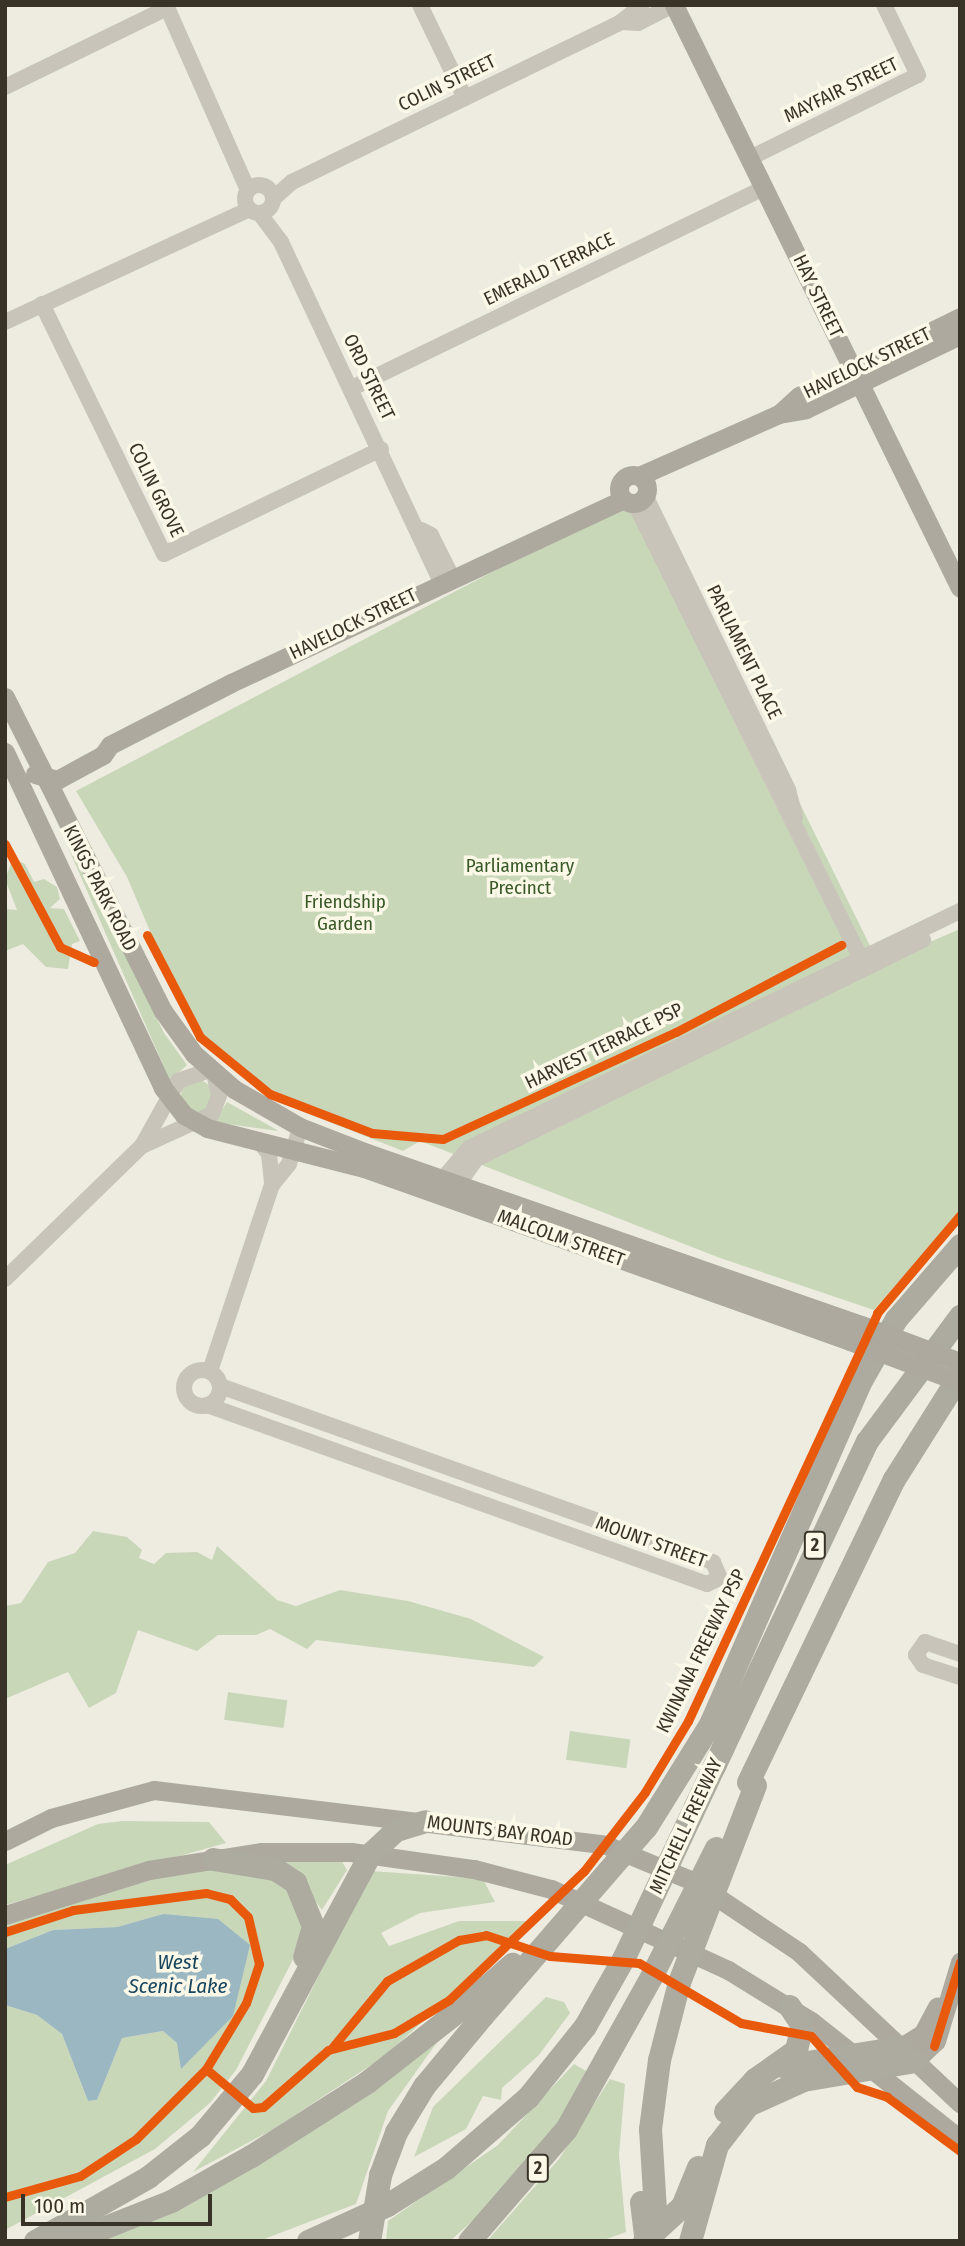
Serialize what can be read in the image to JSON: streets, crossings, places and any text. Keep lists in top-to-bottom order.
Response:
{
  "streets": {
    "highway": ["2", "MITCHELL FREEWAY"],
    "main road": [
      "HAY STREET",
      "HAVELOCK STREET",
      "KINGS PARK ROAD",
      "MALCOLM STREET",
      "MOUNTS BAY ROAD"
    ],
    "street": [
      "COLIN STREET",
      "MAYFAIR STREET",
      "EMERALD TERRACE",
      "ORD STREET",
      "COLIN GROVE",
      "PARLIAMENT PLACE",
      "MOUNT STREET"
    ],
    "cycle path": ["HARVEST TERRACE PSP", "KWINANA FREEWAY PSP"]
  },
  "crossings": [
    ["COLIN STREET", "HAY STREET"],
    ["COLIN STREET", "ORD STREET"],
    ["COLIN STREET", "COLIN GROVE"],
    ["MAYFAIR STREET", "HAY STREET"],
    ["EMERALD TERRACE", "HAY STREET"],
    ["EMERALD TERRACE", "ORD STREET"],
    ["HAY STREET", "HAVELOCK STREET"],
    ["HAVELOCK STREET", "ORD STREET"],
    ["HAVELOCK STREET", "PARLIAMENT PLACE"],
    ["HAVELOCK STREET", "KINGS PARK ROAD"],
    ["ORD STREET", "COLIN GROVE"],
    ["KINGS PARK ROAD", "MALCOLM STREET"],
    ["2", "MITCHELL FREEWAY"]
  ],
  "water": ["West Scenic Lake"],
  "parks": ["Parliamentary Precinct", "Friendship Garden"],
  "scale_bar": "100 m"
}
